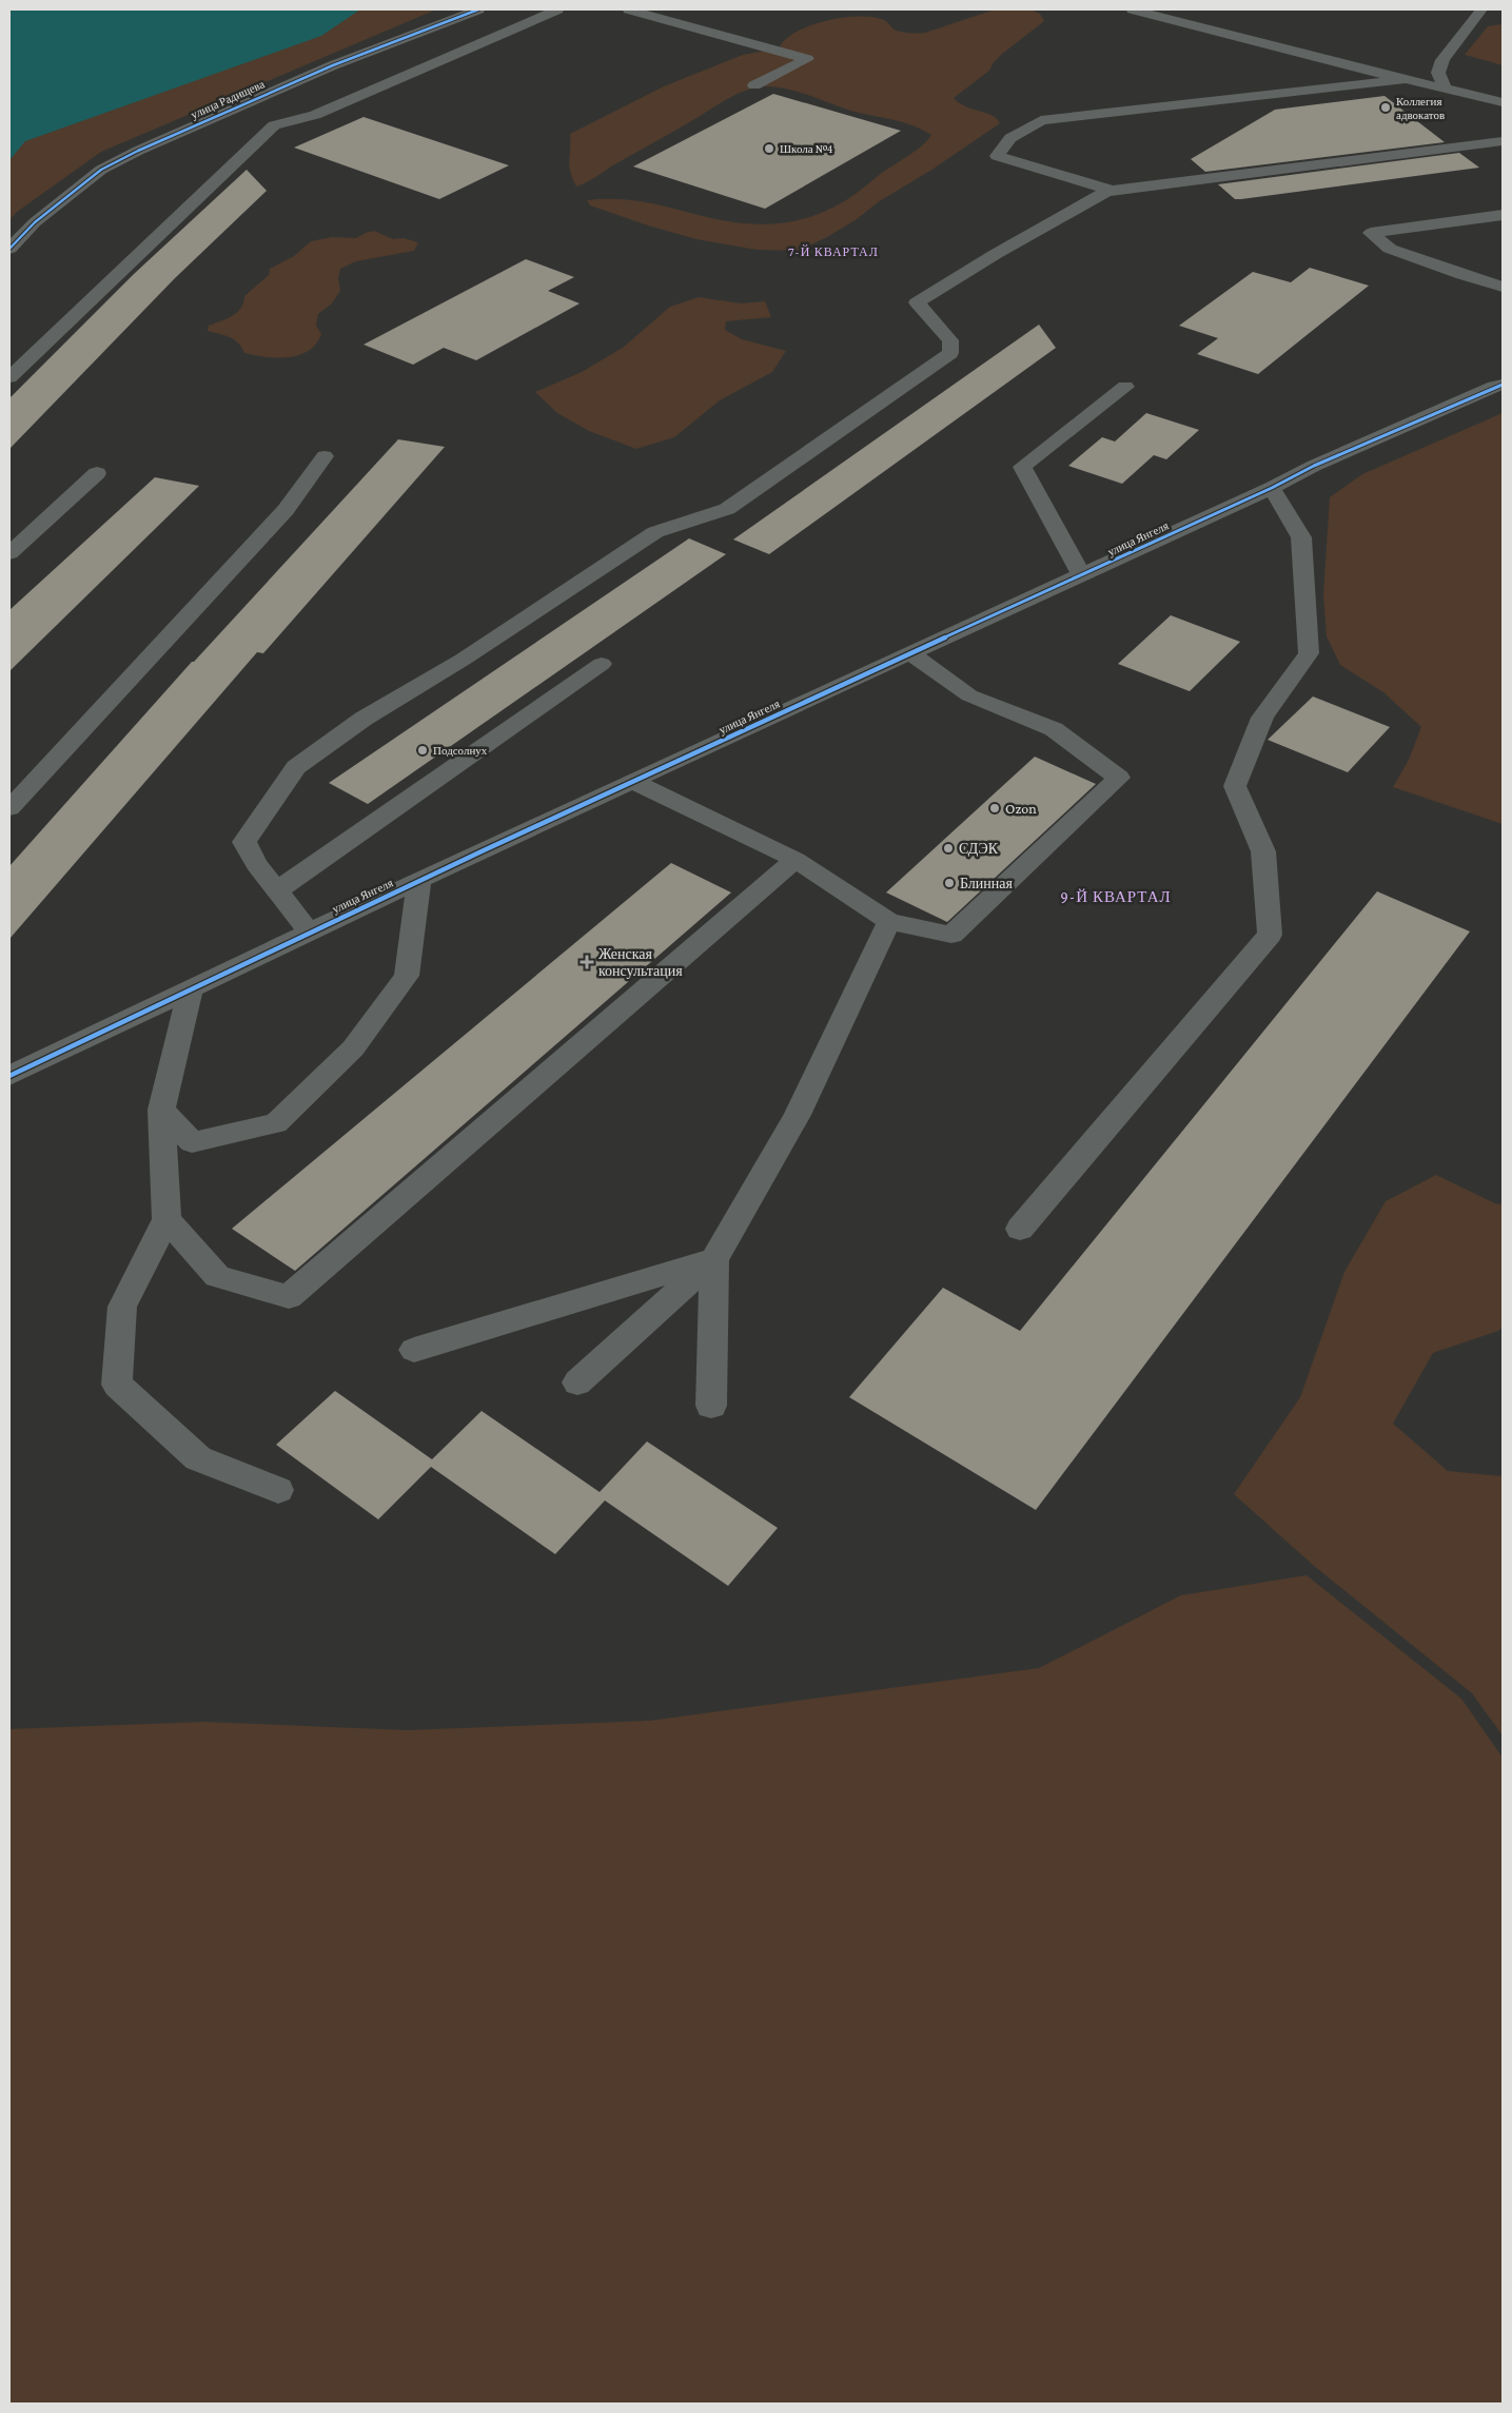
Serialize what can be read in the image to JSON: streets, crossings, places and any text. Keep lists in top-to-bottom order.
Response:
{
  "streets": {
    "street": ["улица Радищева", "улица Янгеля"]
  },
  "districts": ["7-Й КВАРТАЛ", "9-Й КВАРТАЛ"],
  "places": {
    "other": [
      "Коллегия адвокатов",
      "Школа №4",
      "Подсолнух",
      "Ozon",
      "СДЭК",
      "Блинная"
    ],
    "health": ["Женская консультация"]
  }
}
